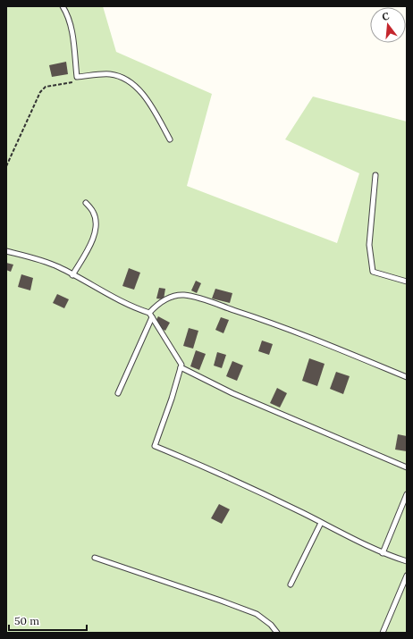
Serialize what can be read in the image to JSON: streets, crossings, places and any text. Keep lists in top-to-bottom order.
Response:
{
  "scale_bar": "50 m",
  "north": "top"
}
